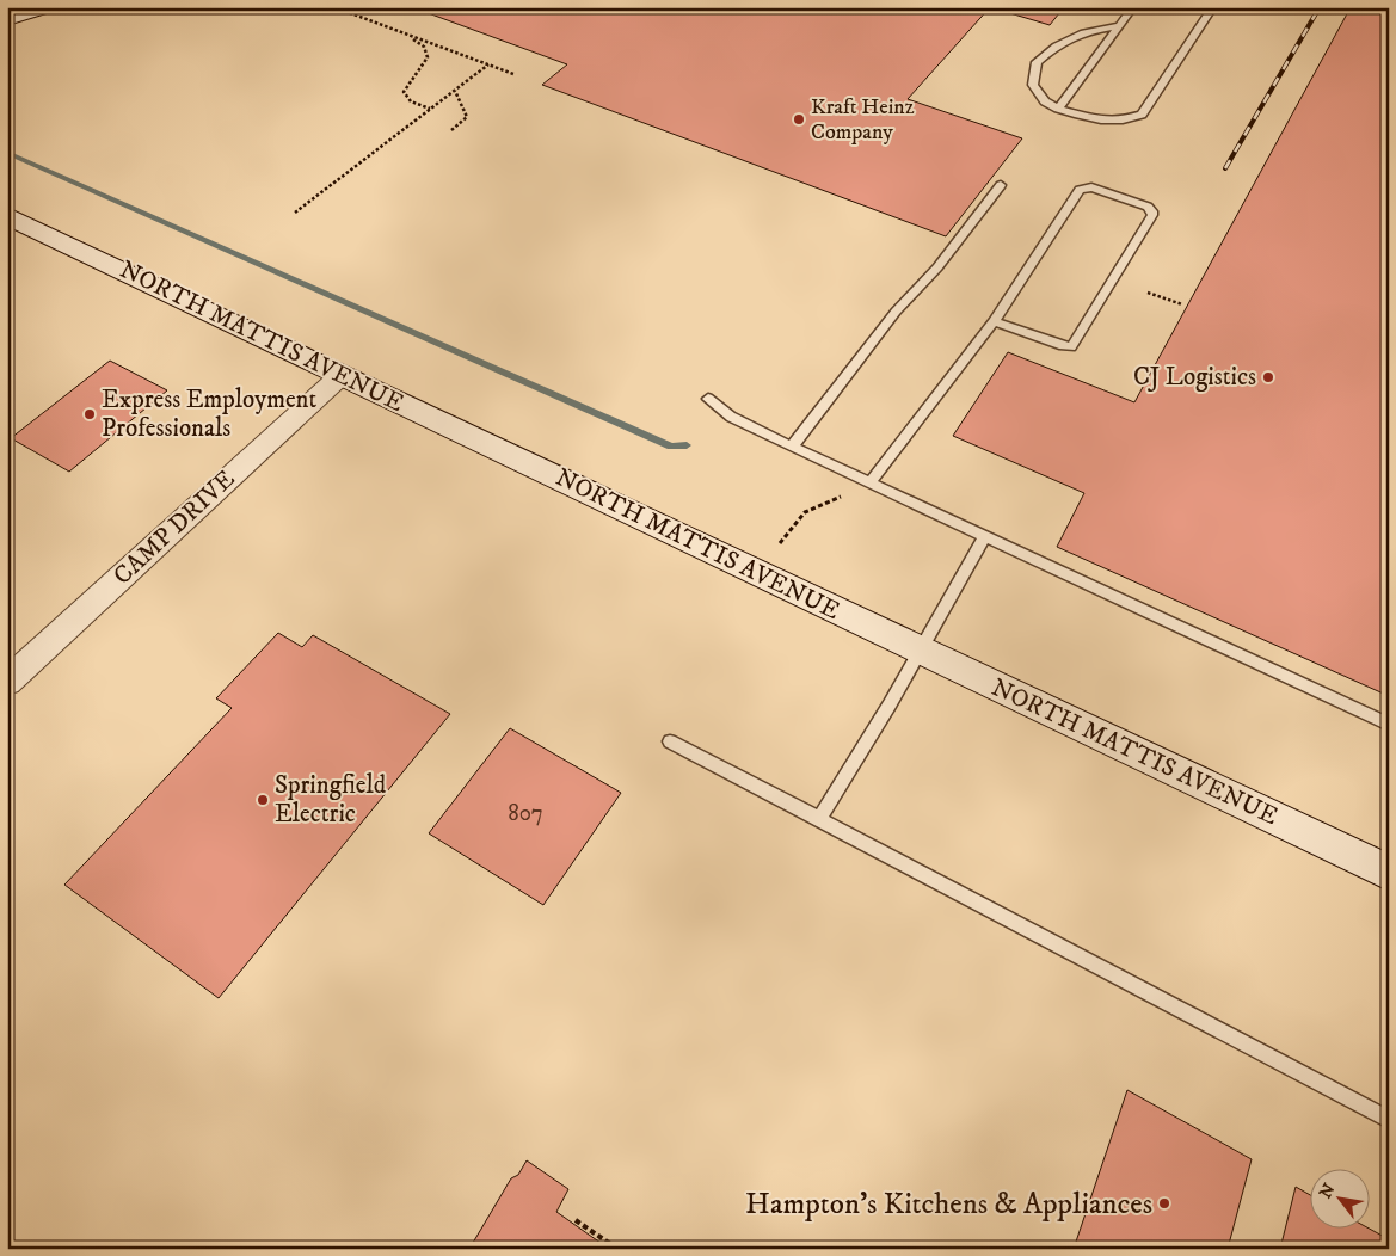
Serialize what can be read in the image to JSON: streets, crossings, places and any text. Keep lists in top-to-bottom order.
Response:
{
  "streets": {
    "main road": ["NORTH MATTIS AVENUE"],
    "street": ["CAMP DRIVE"]
  },
  "crossings": [
    ["NORTH MATTIS AVENUE", "CAMP DRIVE"]
  ],
  "places": [
    "Kraft Heinz Company",
    "CJ Logistics",
    "Express Employment Professionals",
    "Springfield Electric",
    "Hampton's Kitchens & Appliances"
  ],
  "house_numbers": ["807"],
  "north": "top left"
}
